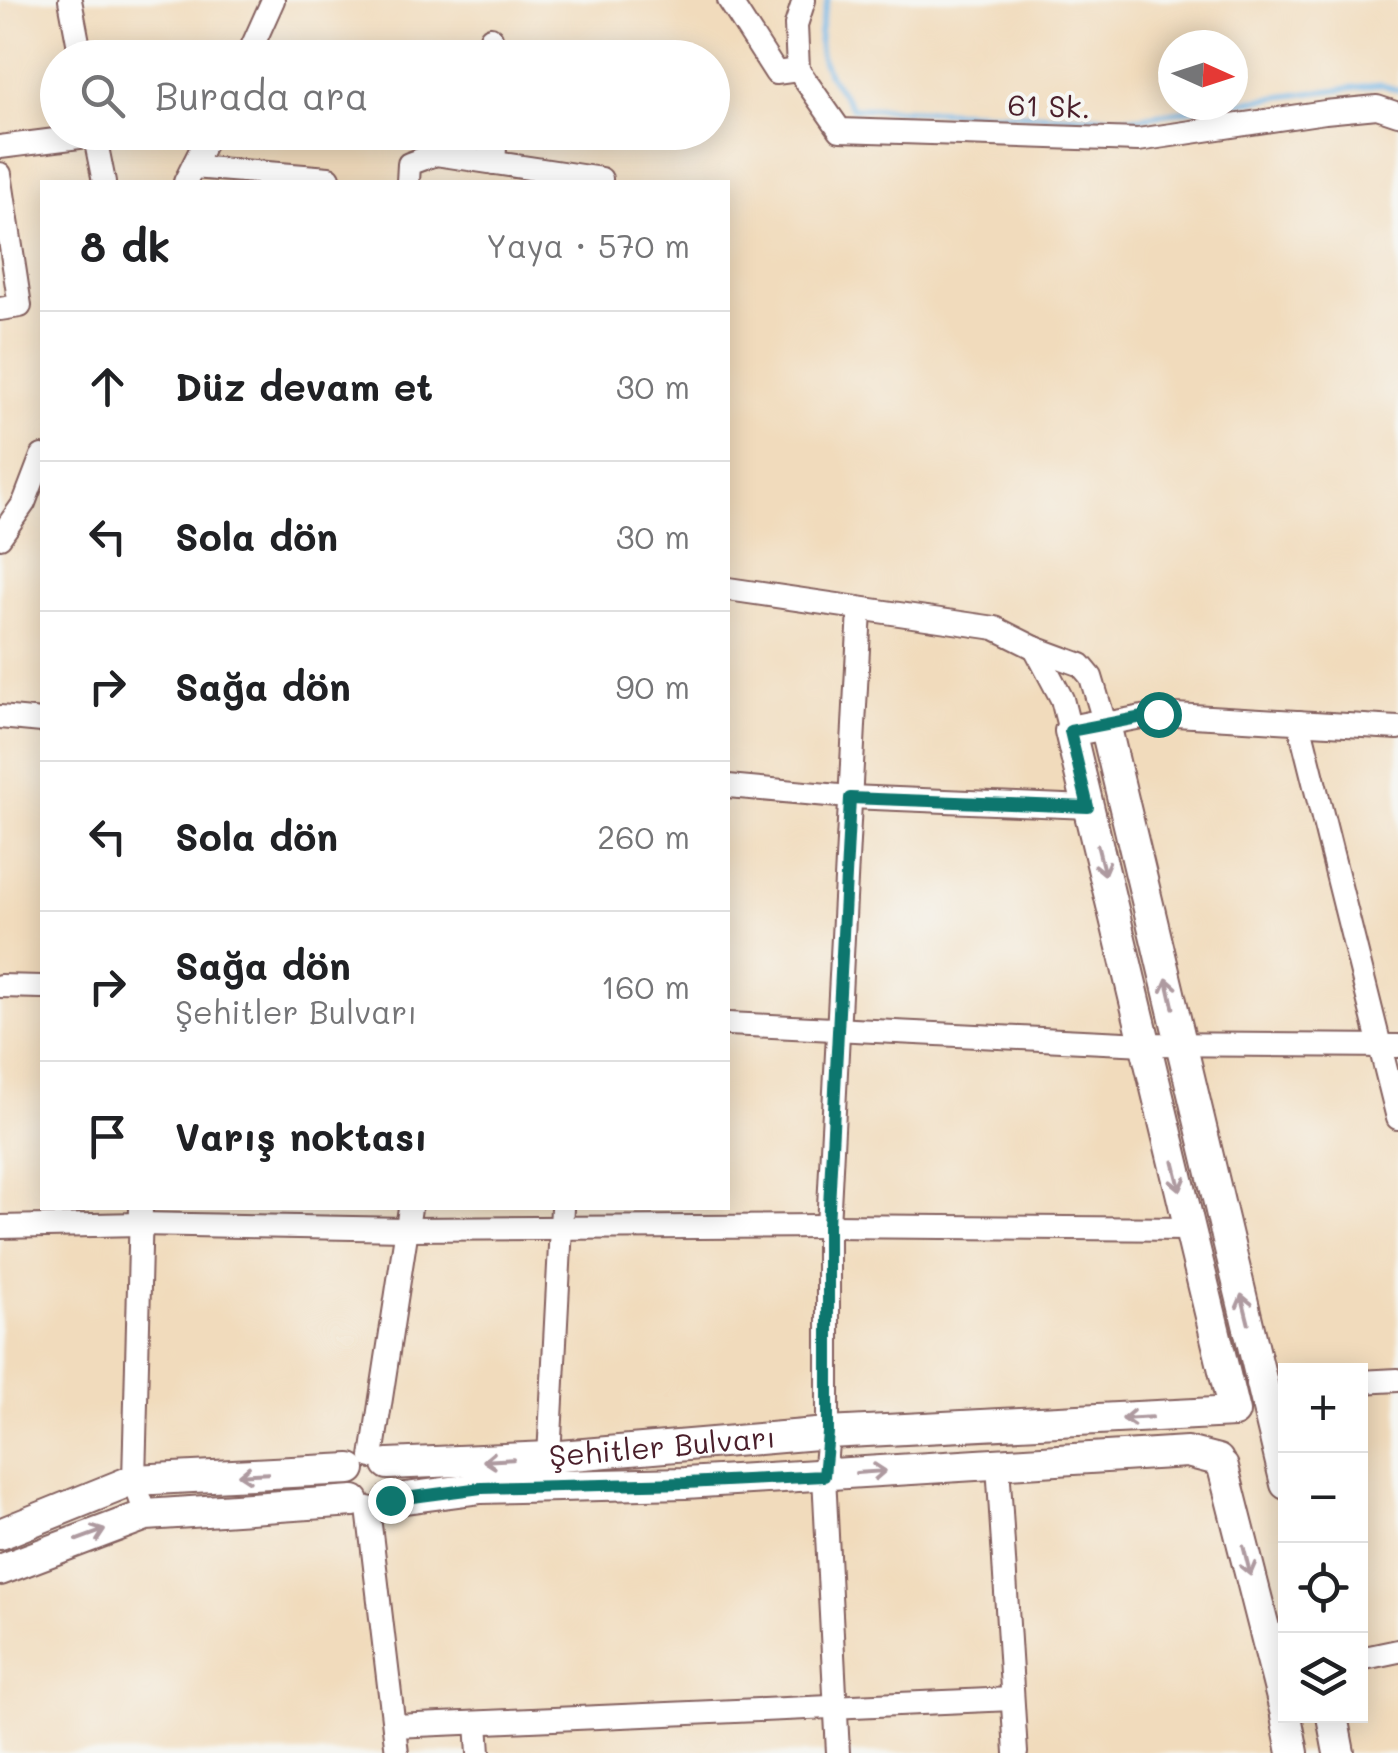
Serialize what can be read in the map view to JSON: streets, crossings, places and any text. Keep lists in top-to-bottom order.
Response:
{
  "streets": {
    "main road": ["Şehitler Bulvarı"],
    "street": ["61 Sk."]
  },
  "north": "right",
  "page": {
    "search": "Burada ara",
    "heading": ["8 dk", "Yaya · 570 m"],
    "list": [
      ["Düz devam et", "30 m"],
      ["Sola dön", "30 m"],
      ["Sağa dön", "90 m"],
      ["Sola dön", "260 m"],
      ["Sağa dön", "Şehitler Bulvarı", "160 m"],
      "Varış noktası"
    ],
    "map_buttons": ["+", "−"]
  }
}
